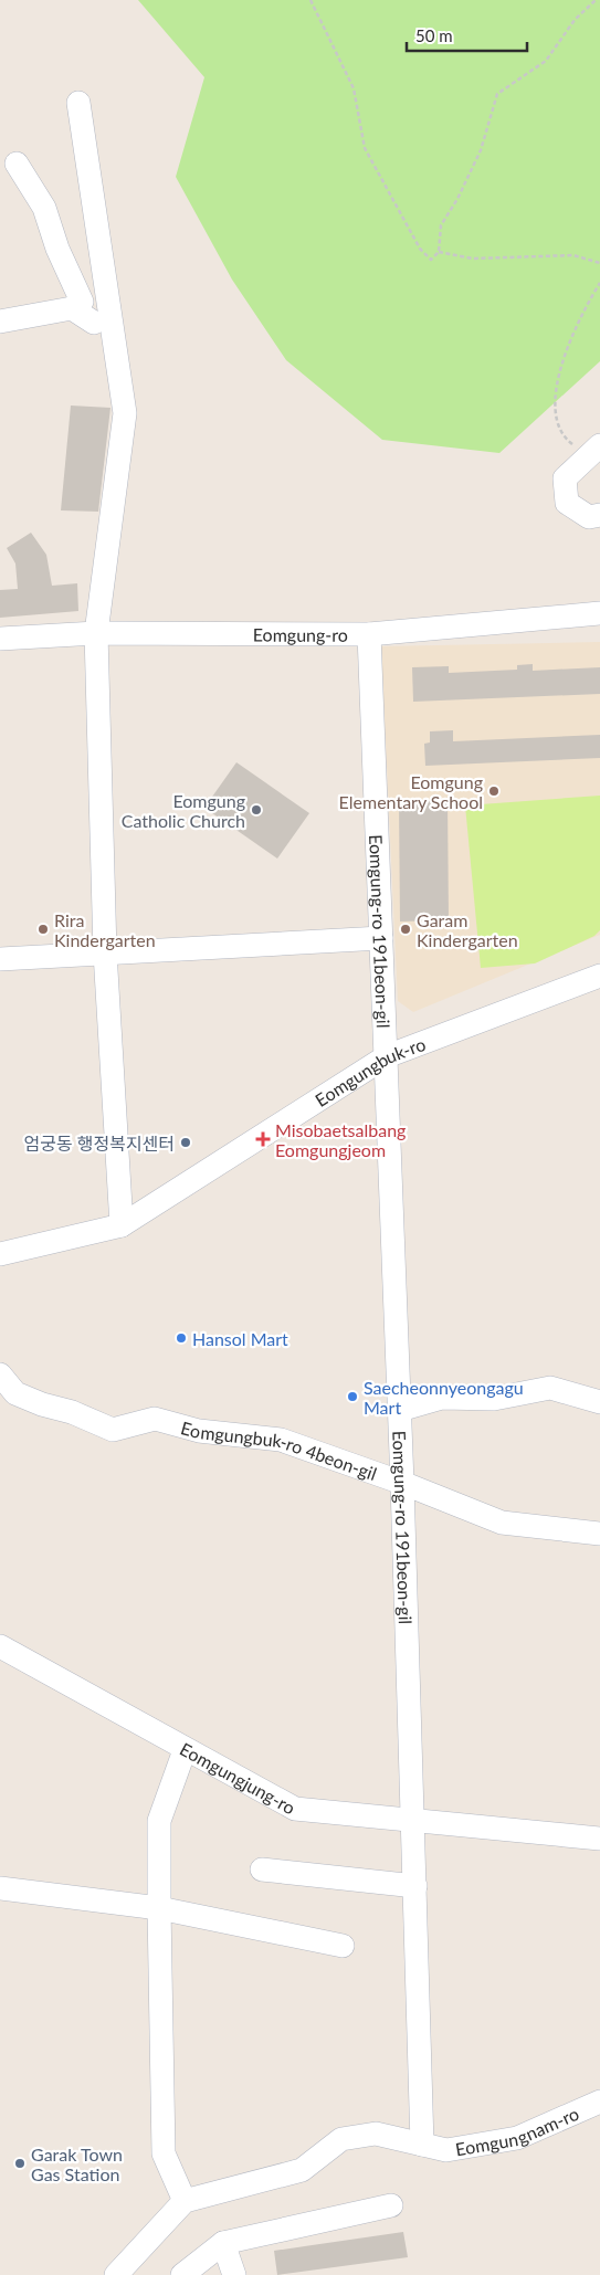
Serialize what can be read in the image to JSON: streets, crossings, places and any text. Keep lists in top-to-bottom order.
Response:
{
  "streets": {
    "street": [
      "Eomgung-ro",
      "Eomgung-ro 191beon-gil",
      "Eomgungbuk-ro",
      "Eomgungbuk-ro 4beon-gil",
      "Eomgungjung-ro",
      "Eomgungnam-ro"
    ]
  },
  "crossings": [
    ["Eomgung-ro", "Eomgung-ro 191beon-gil"],
    ["Eomgung-ro 191beon-gil", "Eomgungbuk-ro"],
    ["Eomgung-ro 191beon-gil", "Eomgungbuk-ro 4beon-gil"],
    ["Eomgung-ro 191beon-gil", "Eomgungjung-ro"],
    ["Eomgung-ro 191beon-gil", "Eomgungnam-ro"]
  ],
  "places": {
    "other": [
      "Eomgung Elementary School",
      "Eomgung Catholic Church",
      "Rira Kindergarten",
      "Garam Kindergarten",
      "엄궁동 행정복지센터",
      "Hansol Mart",
      "Saecheonnyeongagu Mart",
      "Garak Town Gas Station"
    ],
    "health": ["Misobaetsalbang Eomgungjeom"]
  },
  "scale_bar": "50 m"
}
